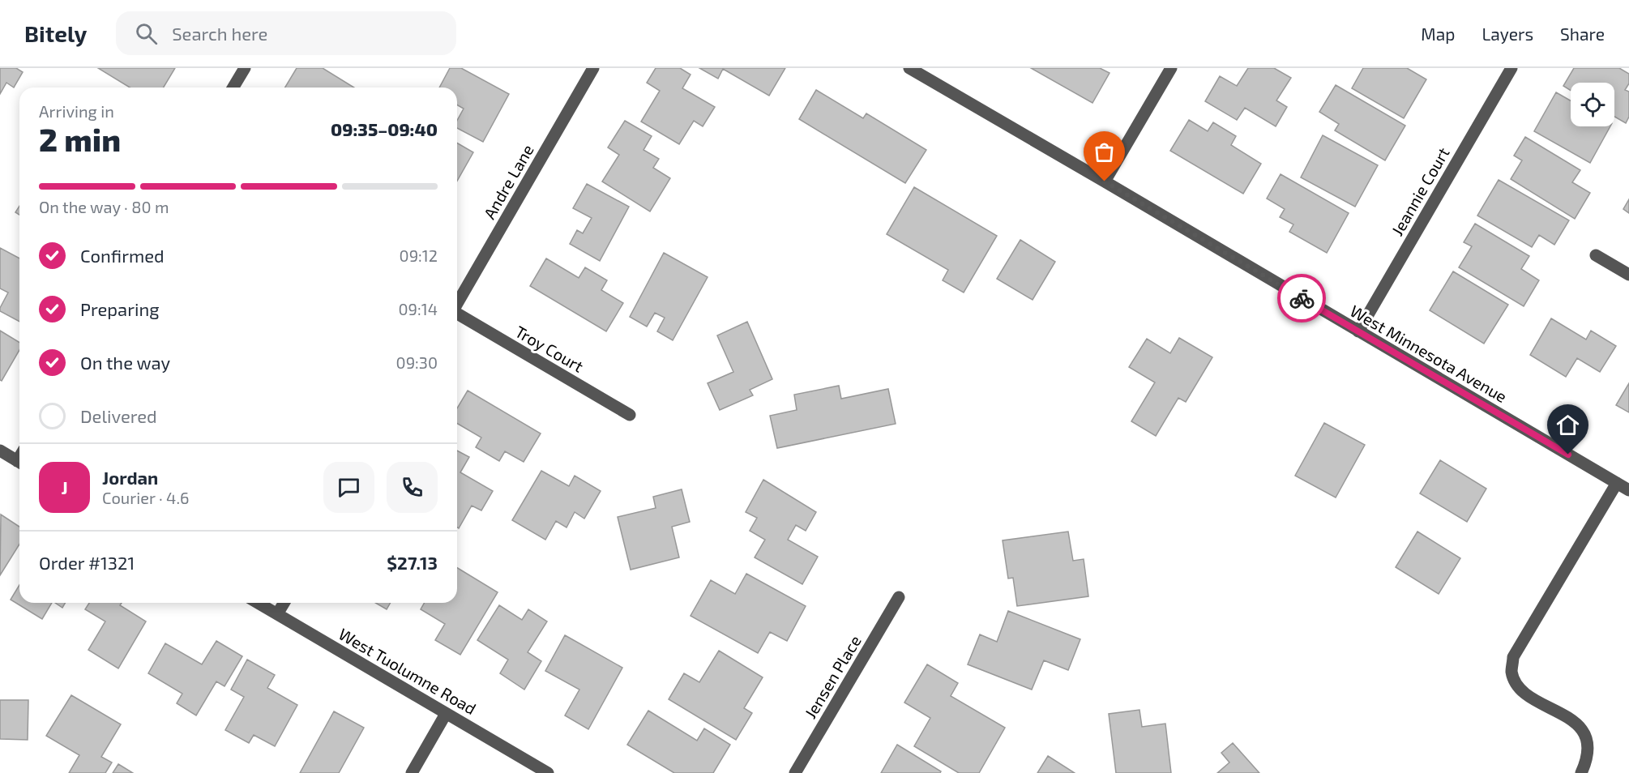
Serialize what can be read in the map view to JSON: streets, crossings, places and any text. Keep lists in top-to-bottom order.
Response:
{
  "streets": {
    "street": [
      "Andre Lane",
      "Jeannie Court",
      "Troy Court",
      "West Minnesota Avenue",
      "West Tuolumne Road",
      "Jensen Place"
    ]
  },
  "crossings": [
    ["Jeannie Court", "West Minnesota Avenue"]
  ],
  "page": {
    "header": "Bitely",
    "search": "Search here",
    "nav": ["Map", "Layers", "Share"],
    "heading": ["2 min", "Arriving in", "09:35–09:40"],
    "panel": [
      "Jordan",
      "Courier · 4.6",
      "Order #1321",
      "$27.13"
    ],
    "bar": "On the way · 80 m",
    "list": [
      ["Confirmed", "09:12"],
      ["Preparing", "09:14"],
      ["On the way", "09:30"],
      "Delivered"
    ],
    "round": "J"
  }
}
